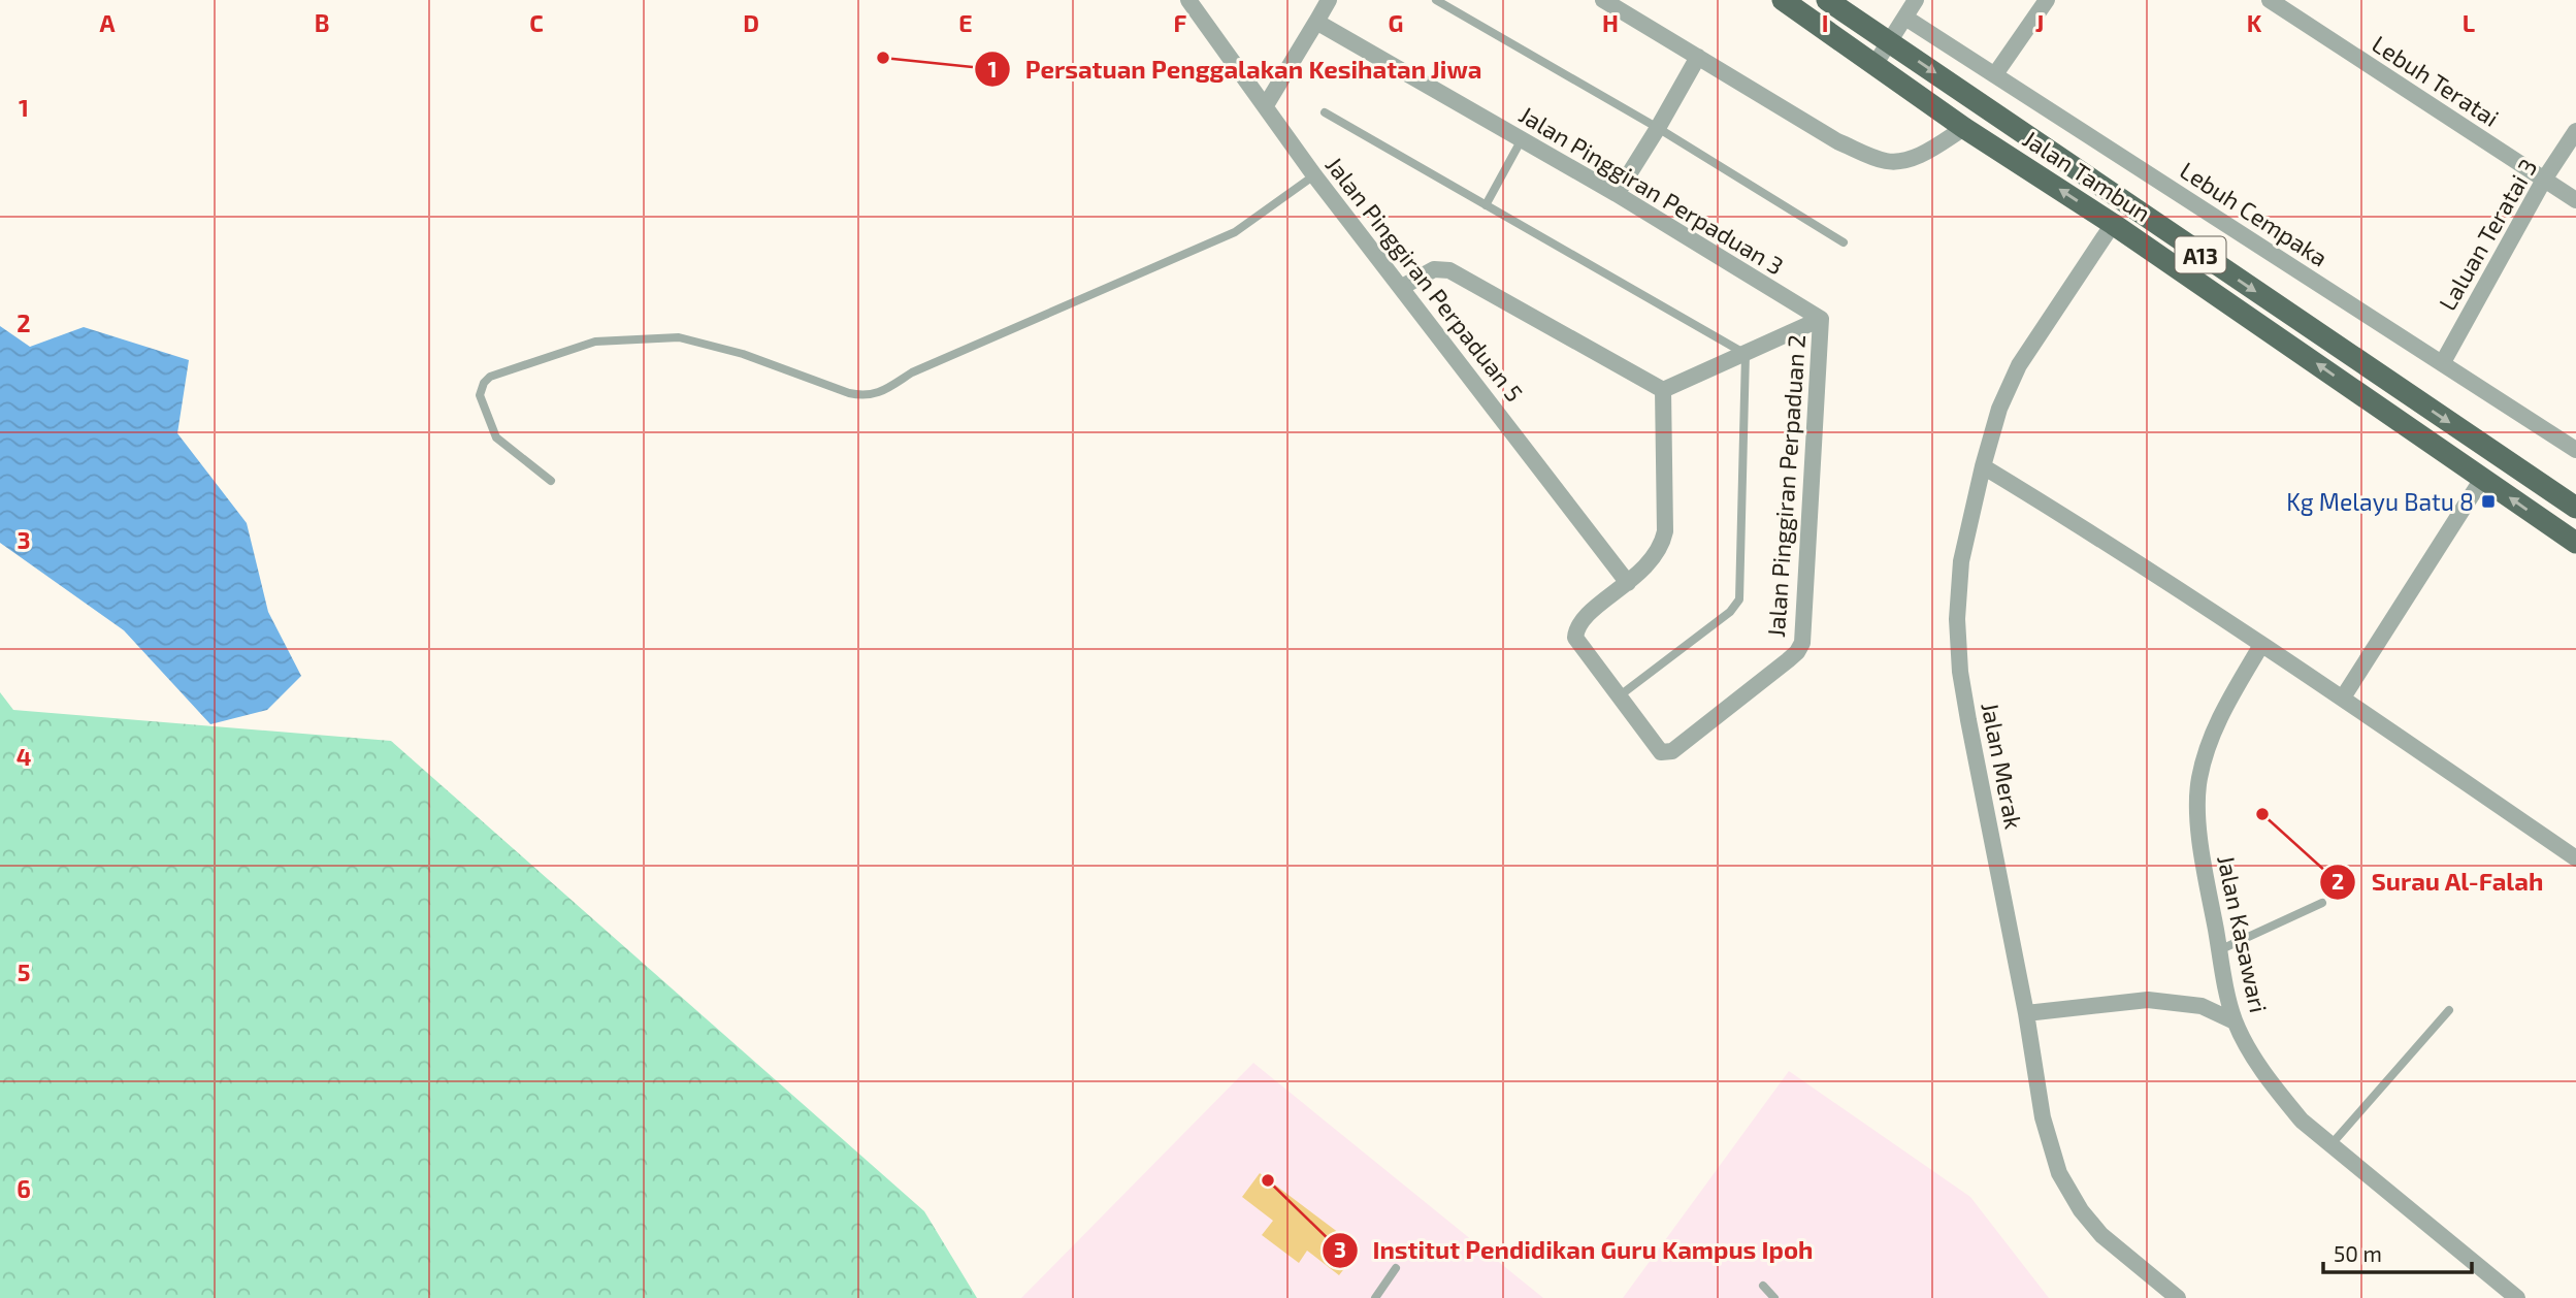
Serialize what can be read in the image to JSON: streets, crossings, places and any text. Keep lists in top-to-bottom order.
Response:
{
  "streets": {
    "main road": ["Jalan Tambun", "A13"],
    "street": [
      "Lebuh Teratai",
      "Jalan Pinggiran Perpaduan 3",
      "Lebuh Cempaka",
      "Laluan Teratai 3",
      "Jalan Pinggiran Perpaduan 5",
      "Jalan Pinggiran Perpaduan 2",
      "Jalan Merak",
      "Jalan Kasawari"
    ]
  },
  "crossings": [
    ["Lebuh Teratai", "Laluan Teratai 3"],
    ["Jalan Tambun", "Jalan Merak"],
    ["Jalan Pinggiran Perpaduan 3", "Jalan Pinggiran Perpaduan 2"],
    ["Lebuh Cempaka", "Laluan Teratai 3"],
    ["Jalan Pinggiran Perpaduan 5", "Jalan Pinggiran Perpaduan 2"]
  ],
  "places": {
    "other": ["Persatuan Penggalakan Kesihatan Jiwa", "Surau Al-Falah", "Institut Pendidikan Guru Kampus Ipoh"],
    "transit": ["Kg Melayu Batu 8"]
  },
  "scale_bar": "50 m",
  "grid": {
    "columns": [
      "A",
      "B",
      "C",
      "D",
      "E",
      "F",
      "G",
      "H",
      "I",
      "J",
      "K",
      "L"
    ],
    "rows": [
      "1",
      "2",
      "3",
      "4",
      "5",
      "6"
    ]
  }
}
